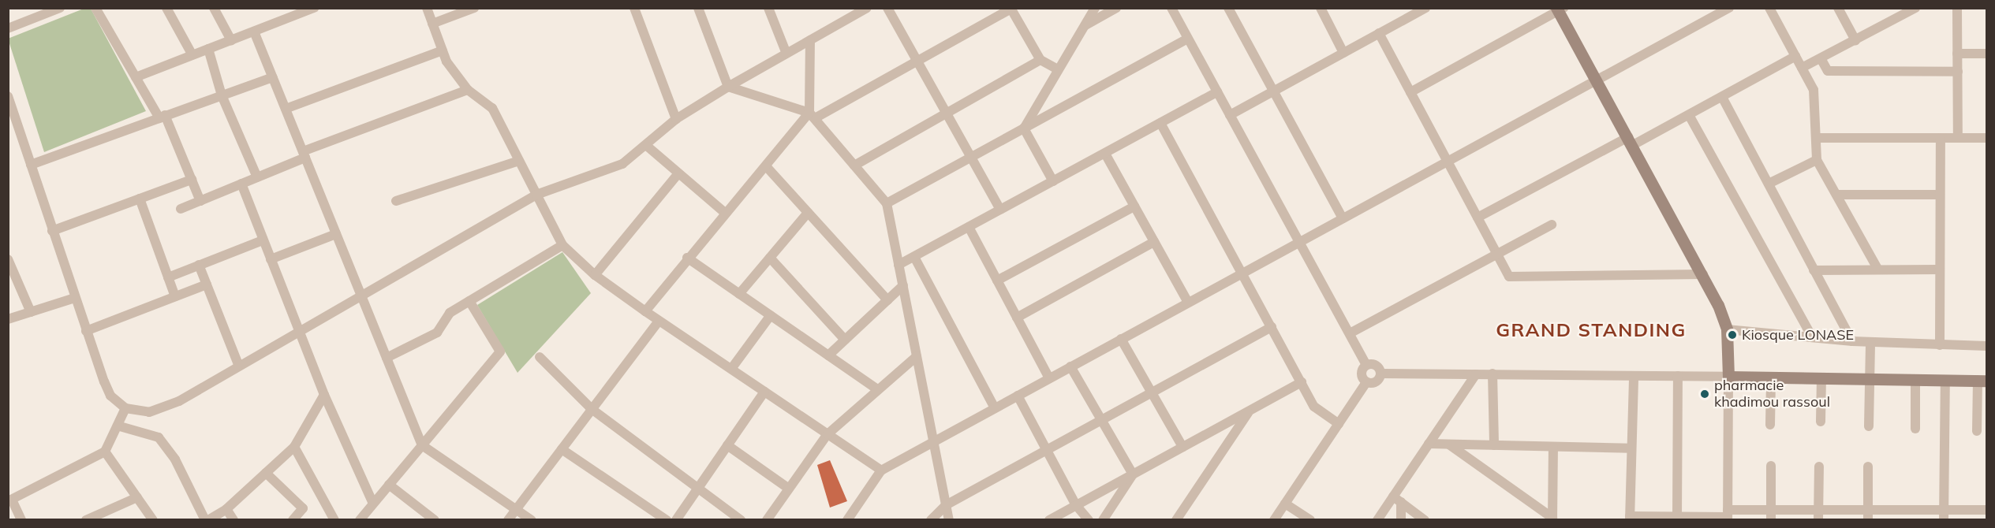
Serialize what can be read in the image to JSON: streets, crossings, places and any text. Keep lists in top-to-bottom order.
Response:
{
  "districts": ["GRAND STANDING"],
  "places": ["Kiosque LONASE", "pharmacie khadimou rassoul"]
}
